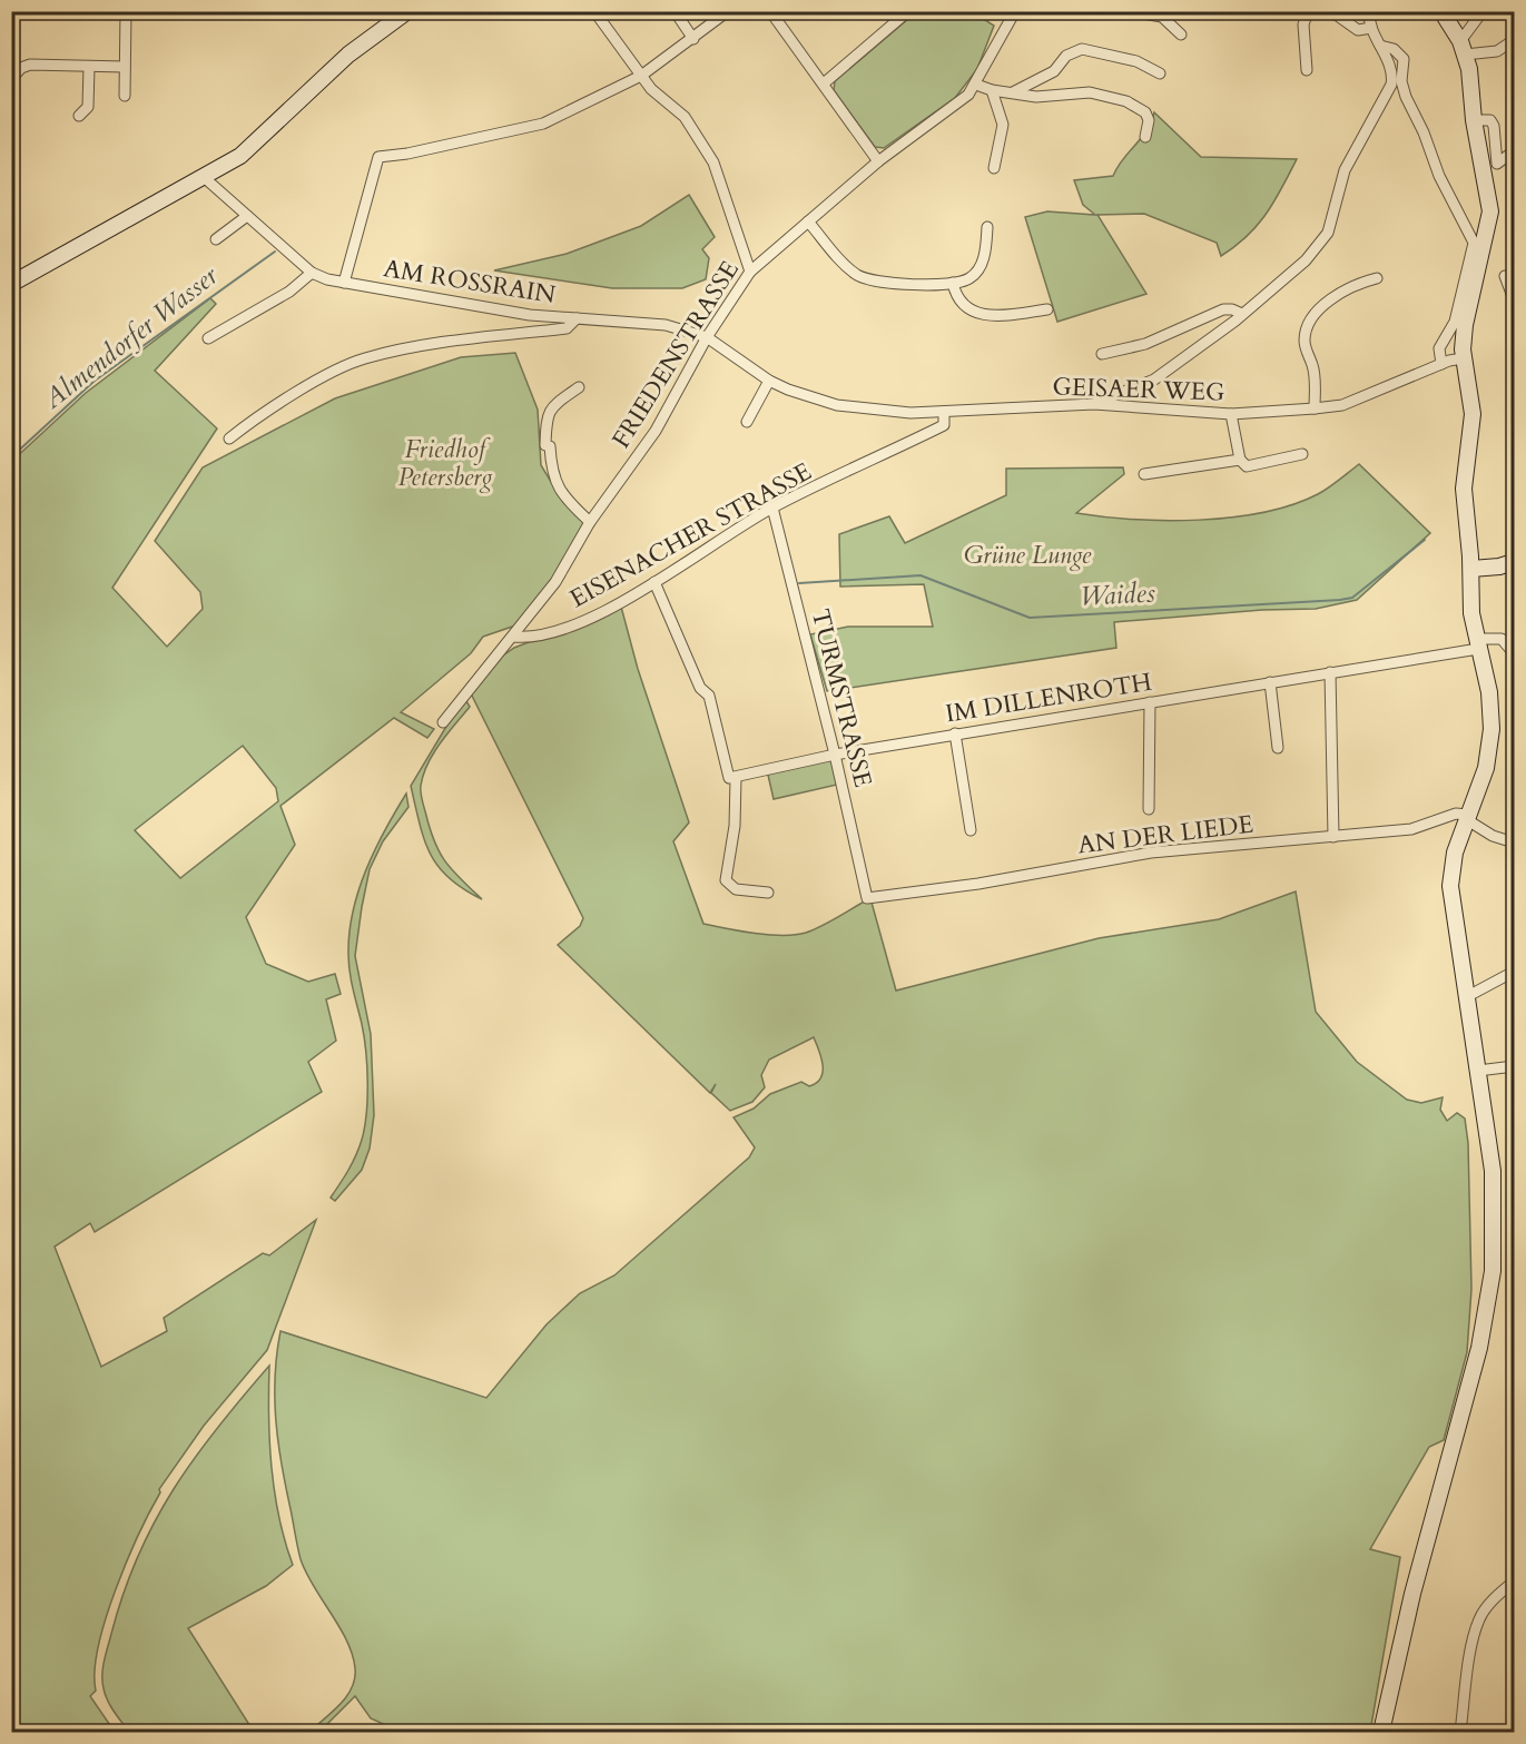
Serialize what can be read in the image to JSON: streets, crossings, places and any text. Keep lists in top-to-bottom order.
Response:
{
  "streets": {
    "street": [
      "AM ROSSRAIN",
      "FRIEDENSTRASSE",
      "GEISAER WEG",
      "EISENACHER STRASSE",
      "IM DILLENROTH",
      "TURMSTRASSE",
      "AN DER LIEDE"
    ]
  },
  "crossings": [
    ["AM ROSSRAIN", "FRIEDENSTRASSE"],
    ["AM ROSSRAIN", "GEISAER WEG"],
    ["FRIEDENSTRASSE", "GEISAER WEG"],
    ["FRIEDENSTRASSE", "EISENACHER STRASSE"],
    ["GEISAER WEG", "EISENACHER STRASSE"],
    ["EISENACHER STRASSE", "TURMSTRASSE"],
    ["IM DILLENROTH", "TURMSTRASSE"],
    ["TURMSTRASSE", "AN DER LIEDE"]
  ],
  "water": ["Almendorfer Wasser", "Waides"],
  "parks": ["Friedhof Petersberg", "Grüne Lunge"]
}
